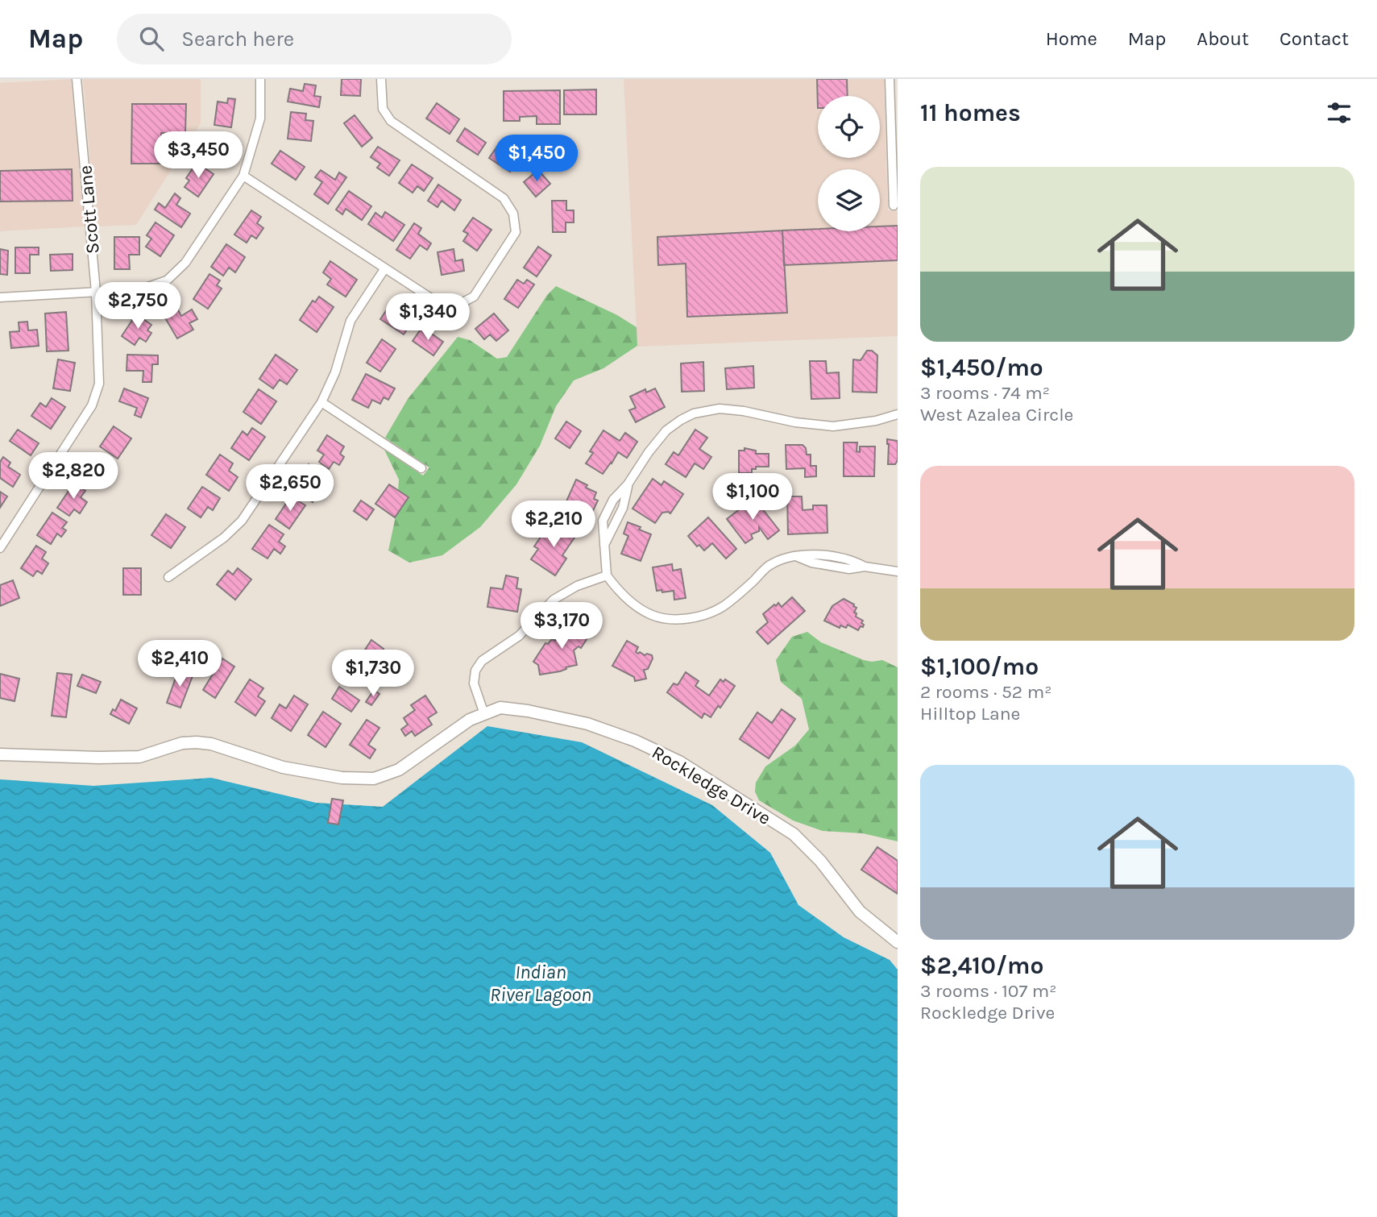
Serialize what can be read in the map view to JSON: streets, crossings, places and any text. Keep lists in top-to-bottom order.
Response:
{
  "streets": {
    "street": ["Scott Lane", "Rockledge Drive"]
  },
  "water": ["Indian River Lagoon"],
  "page": {
    "header": "Map",
    "search": "Search here",
    "nav": [
      "Home",
      "Map",
      "About",
      "Contact"
    ],
    "heading": "11 homes",
    "price": [
      "$3,450",
      "$1,450",
      "$2,750",
      "$1,340",
      "$2,820",
      "$2,650",
      "$1,100",
      "$2,210",
      "$3,170",
      "$2,410",
      "$1,730"
    ],
    "list": [
      {
        "name": "$1,450/mo",
        "note": "3 rooms · 74 m² · West Azalea Circle"
      },
      {
        "name": "$1,100/mo",
        "note": "2 rooms · 52 m² · Hilltop Lane"
      },
      {
        "name": "$2,410/mo",
        "note": "3 rooms · 107 m² · Rockledge Drive"
      }
    ]
  }
}
